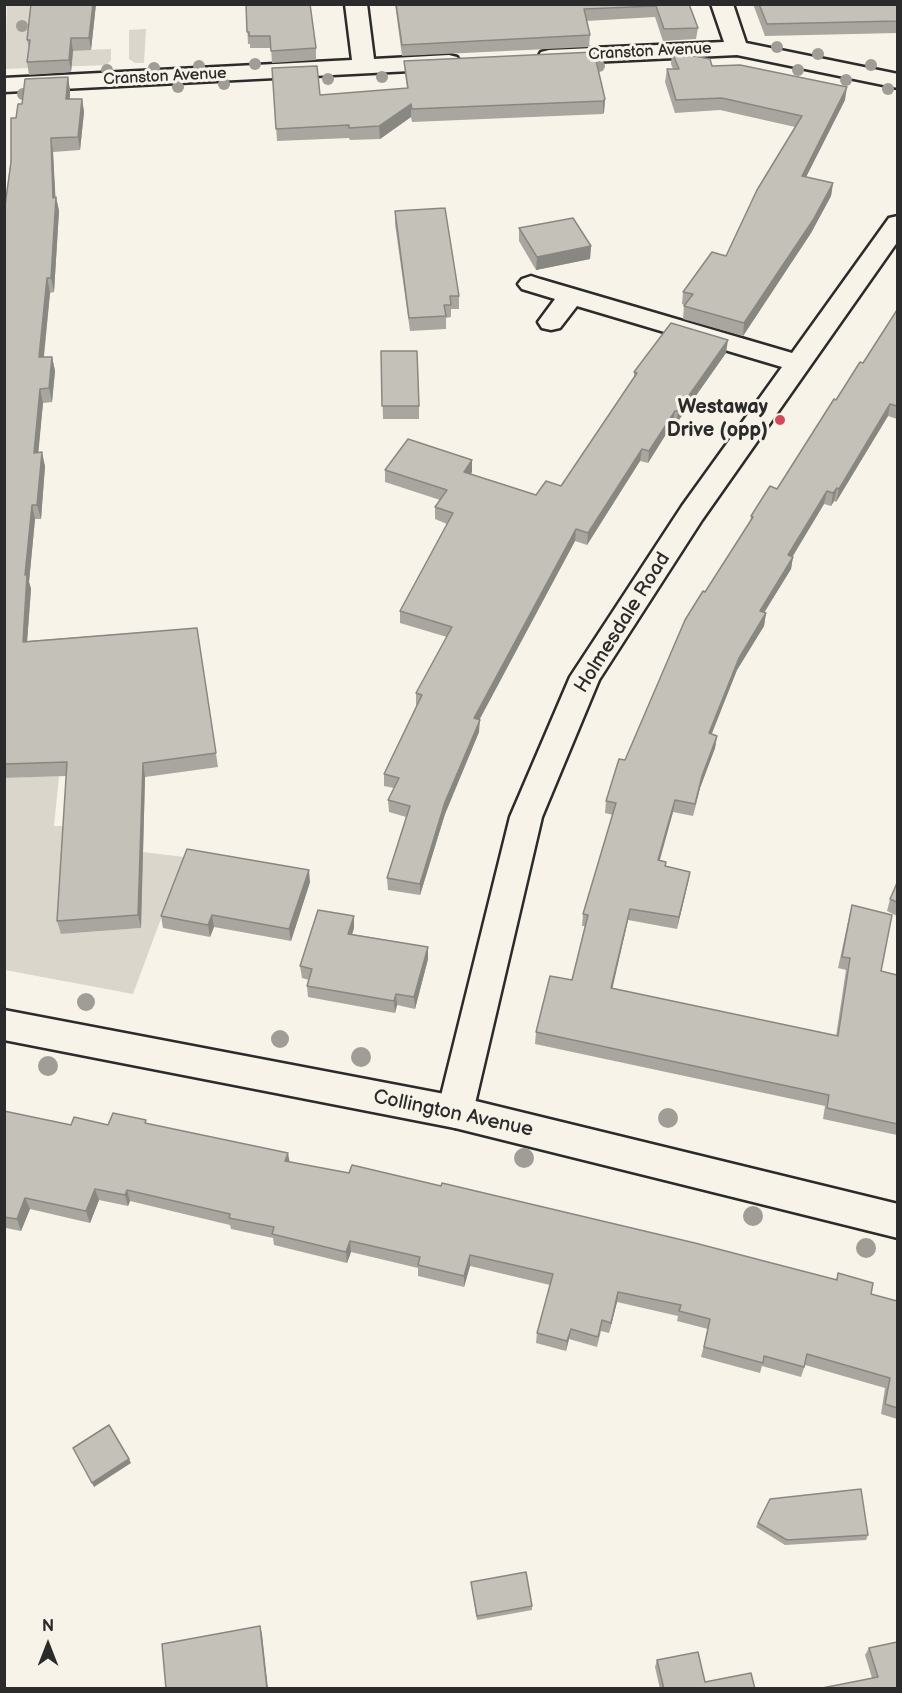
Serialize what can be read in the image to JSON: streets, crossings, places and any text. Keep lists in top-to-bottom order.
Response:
{
  "streets": {
    "street": ["Cranston Avenue", "Holmesdale Road", "Collington Avenue"]
  },
  "crossings": [
    ["Holmesdale Road", "Collington Avenue"]
  ],
  "places": ["Westaway Drive (opp)"],
  "north": "top"
}
